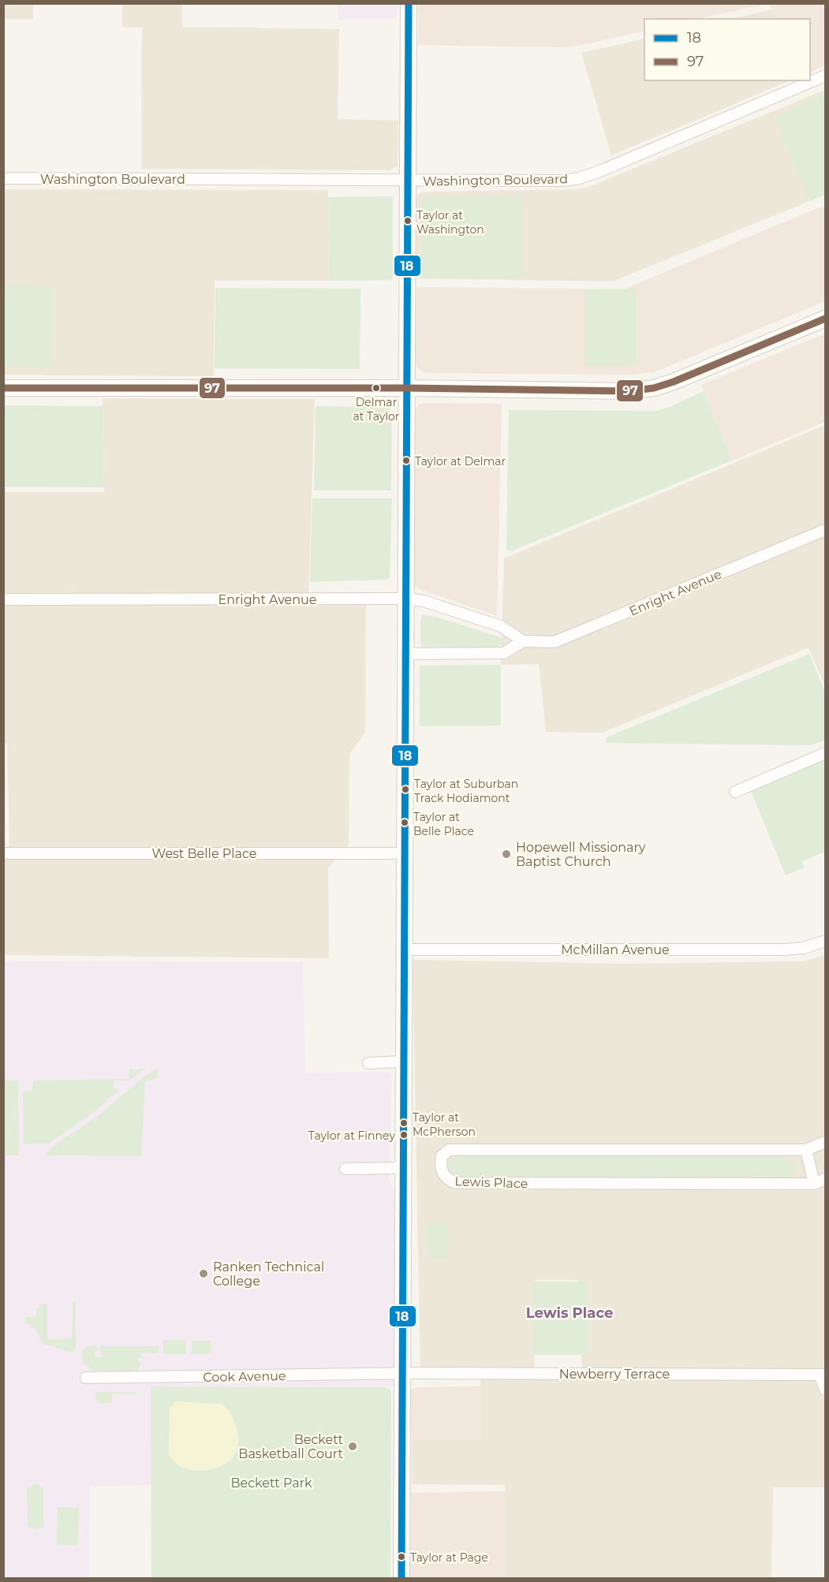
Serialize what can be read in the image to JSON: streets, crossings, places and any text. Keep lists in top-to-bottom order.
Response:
{
  "streets": {
    "street": [
      "Washington Boulevard",
      "Enright Avenue",
      "West Belle Place",
      "McMillan Avenue",
      "Lewis Place",
      "Newberry Terrace",
      "Cook Avenue"
    ]
  },
  "crossings": [
    ["Newberry Terrace", "Cook Avenue"]
  ],
  "districts": ["Lewis Place"],
  "parks": ["Beckett Park"],
  "places": [
    "Taylor at Washington",
    "Delmar at Taylor",
    "Taylor at Delmar",
    "Taylor at Suburban Track Hodiamont",
    "Taylor at Belle Place",
    "Hopewell Missionary Baptist Church",
    "Taylor at McPherson",
    "Taylor at Finney",
    "Ranken Technical College",
    "Beckett Basketball Court",
    "Taylor at Page"
  ],
  "lines": ["transit line 18", "transit line 97"],
  "legend": ["18", "97"]
}
